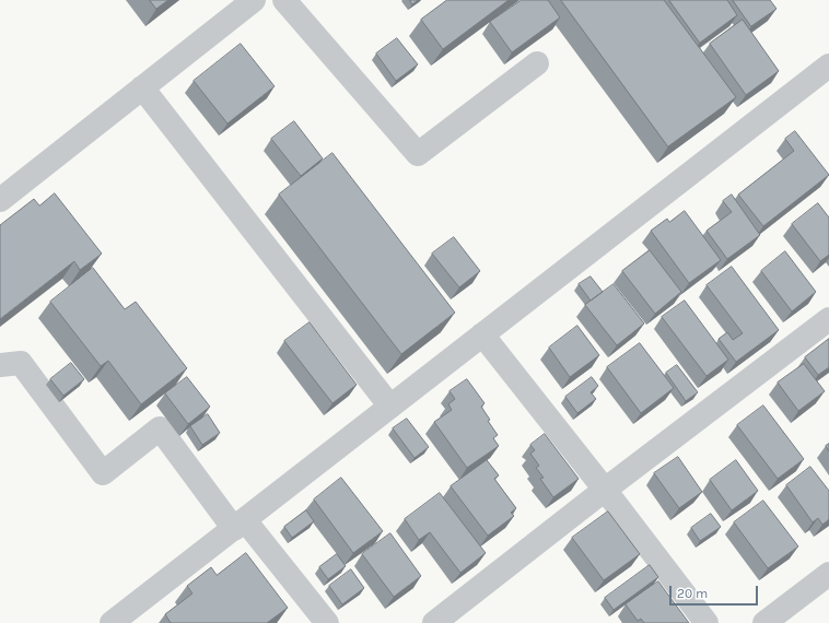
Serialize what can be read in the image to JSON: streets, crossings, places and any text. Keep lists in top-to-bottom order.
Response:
{
  "scale_bar": "20 m"
}
